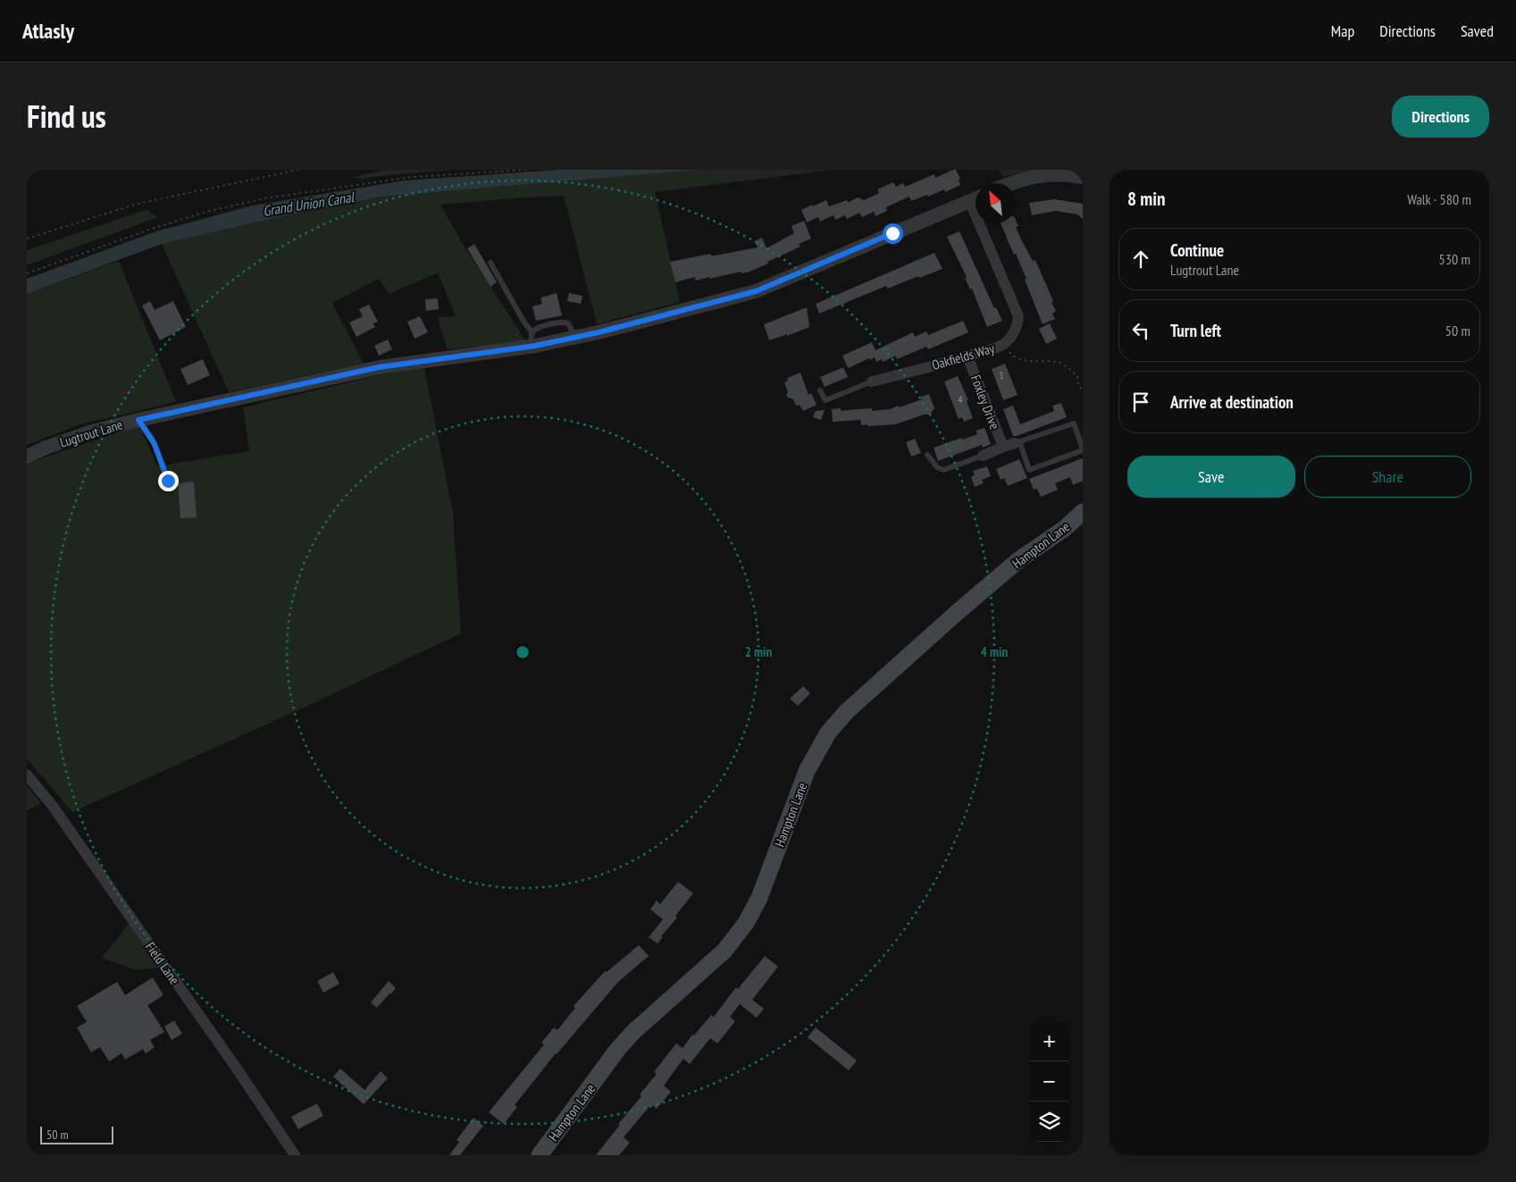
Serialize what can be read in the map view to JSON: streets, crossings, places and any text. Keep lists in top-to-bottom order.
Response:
{
  "streets": {
    "main road": ["Hampton Lane"],
    "street": [
      "Oakfields Way",
      "Foxley Drive",
      "Lugtrout Lane",
      "Field Lane"
    ]
  },
  "crossings": [
    ["Oakfields Way", "Foxley Drive"]
  ],
  "water": ["Grand Union Canal"],
  "house_numbers": ["1", "4"],
  "scale_bar": "50 m",
  "north": "top left",
  "page": {
    "header": "Atlasly",
    "nav": ["Map", "Directions", "Saved"],
    "title": "Find us",
    "buttons": [
      "Directions",
      ["Save", "Share"]
    ],
    "heading": ["8 min", "Walk · 580 m"],
    "list": [
      ["Continue", "Lugtrout Lane", "530 m"],
      ["Turn left", "50 m"],
      "Arrive at destination"
    ],
    "map_buttons": ["+", "−"],
    "scale": "50 m"
  },
  "rings": ["2 min", "4 min"]
}
